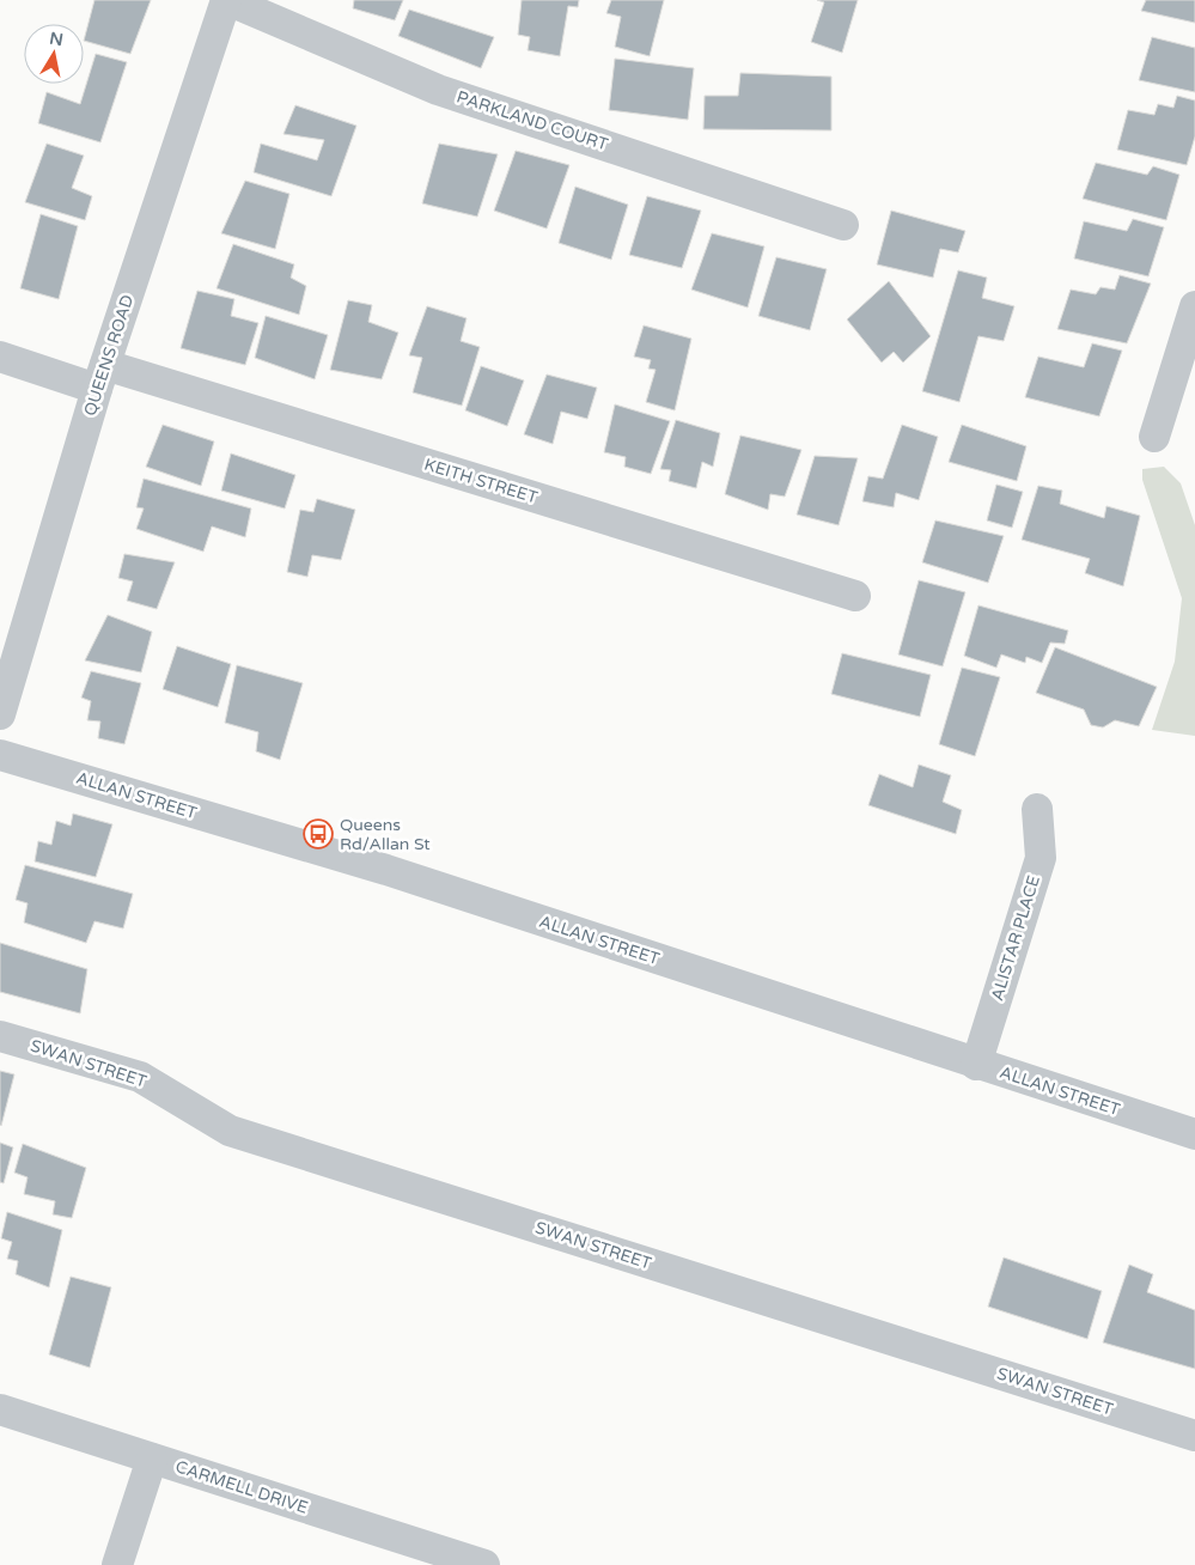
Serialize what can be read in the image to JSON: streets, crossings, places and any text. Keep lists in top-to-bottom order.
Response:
{
  "streets": {
    "street": [
      "PARKLAND COURT",
      "QUEENS ROAD",
      "KEITH STREET",
      "ALLAN STREET",
      "ALISTAR PLACE",
      "SWAN STREET",
      "CARMELL DRIVE"
    ]
  },
  "crossings": [
    ["PARKLAND COURT", "QUEENS ROAD"],
    ["QUEENS ROAD", "KEITH STREET"],
    ["ALLAN STREET", "ALISTAR PLACE"]
  ],
  "places": {
    "bus stop": ["Queens Rd/Allan St"]
  },
  "north": "top"
}
